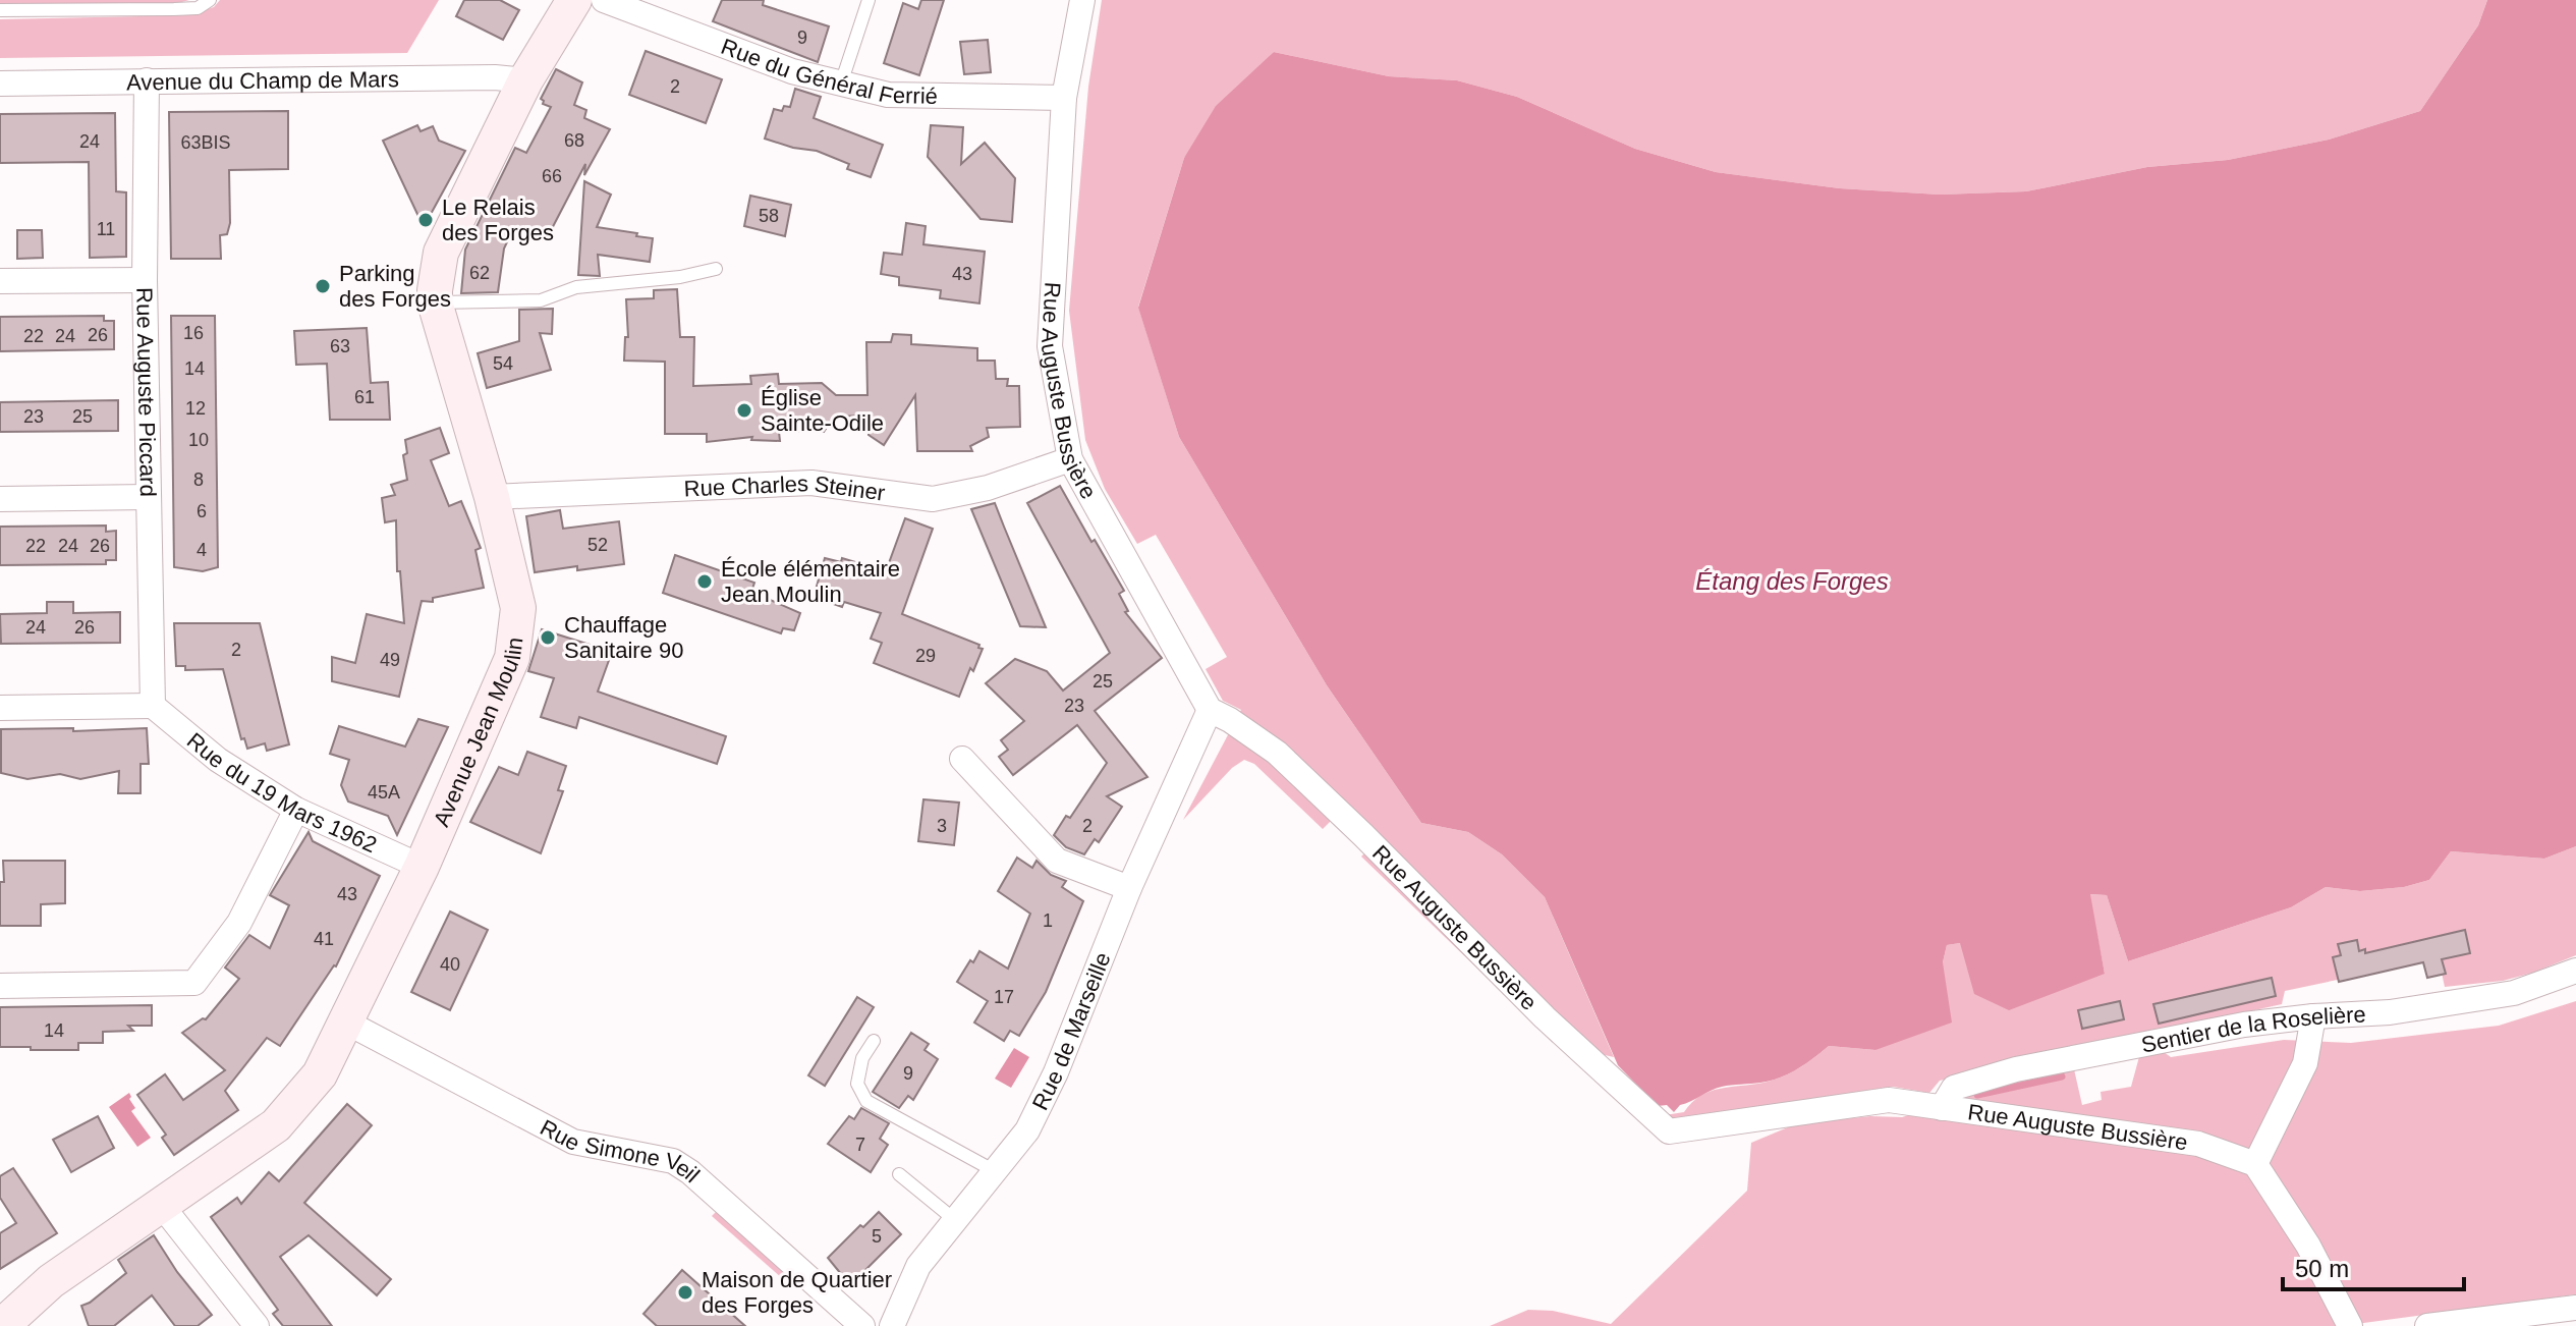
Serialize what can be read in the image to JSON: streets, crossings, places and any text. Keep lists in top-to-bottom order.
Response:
{
  "streets": {
    "main road": ["Avenue Jean Moulin"],
    "street": [
      "Rue du Général Ferrié",
      "Avenue du Champ de Mars",
      "Rue Auguste Bussière",
      "Rue Auguste Piccard",
      "Rue Charles Steiner",
      "Rue du 19 Mars 1962",
      "Rue de Marseille",
      "Sentier de la Roselière",
      "Rue Simone Veil"
    ]
  },
  "crossings": [
    ["Rue du Général Ferrié", "Rue Auguste Bussière"],
    ["Avenue du Champ de Mars", "Rue Auguste Piccard"],
    ["Avenue du Champ de Mars", "Avenue Jean Moulin"],
    ["Rue Auguste Bussière", "Rue Charles Steiner"],
    ["Rue Auguste Bussière", "Rue de Marseille"],
    ["Rue Auguste Bussière", "Sentier de la Roselière"],
    ["Rue Auguste Piccard", "Rue du 19 Mars 1962"],
    ["Rue Charles Steiner", "Avenue Jean Moulin"],
    ["Avenue Jean Moulin", "Rue du 19 Mars 1962"],
    ["Avenue Jean Moulin", "Rue Simone Veil"]
  ],
  "water": ["Étang des Forges"],
  "places": [
    "Le Relais des Forges",
    "Parking des Forges",
    "Église Sainte-Odile",
    "École élémentaire Jean Moulin",
    "Chauffage Sanitaire 90",
    "Maison de Quartier des Forges"
  ],
  "house_numbers": [
    "9",
    "2",
    "68",
    "24",
    "63BIS",
    "66",
    "58",
    "11",
    "62",
    "43",
    "16",
    "26",
    "22",
    "24",
    "63",
    "54",
    "14",
    "61",
    "12",
    "23",
    "25",
    "10",
    "8",
    "6",
    "52",
    "22",
    "24",
    "26",
    "4",
    "24",
    "26",
    "2",
    "29",
    "49",
    "25",
    "23",
    "45A",
    "3",
    "2",
    "43",
    "1",
    "41",
    "40",
    "17",
    "14",
    "9",
    "7",
    "5"
  ],
  "scale_bar": "50 m"
}
